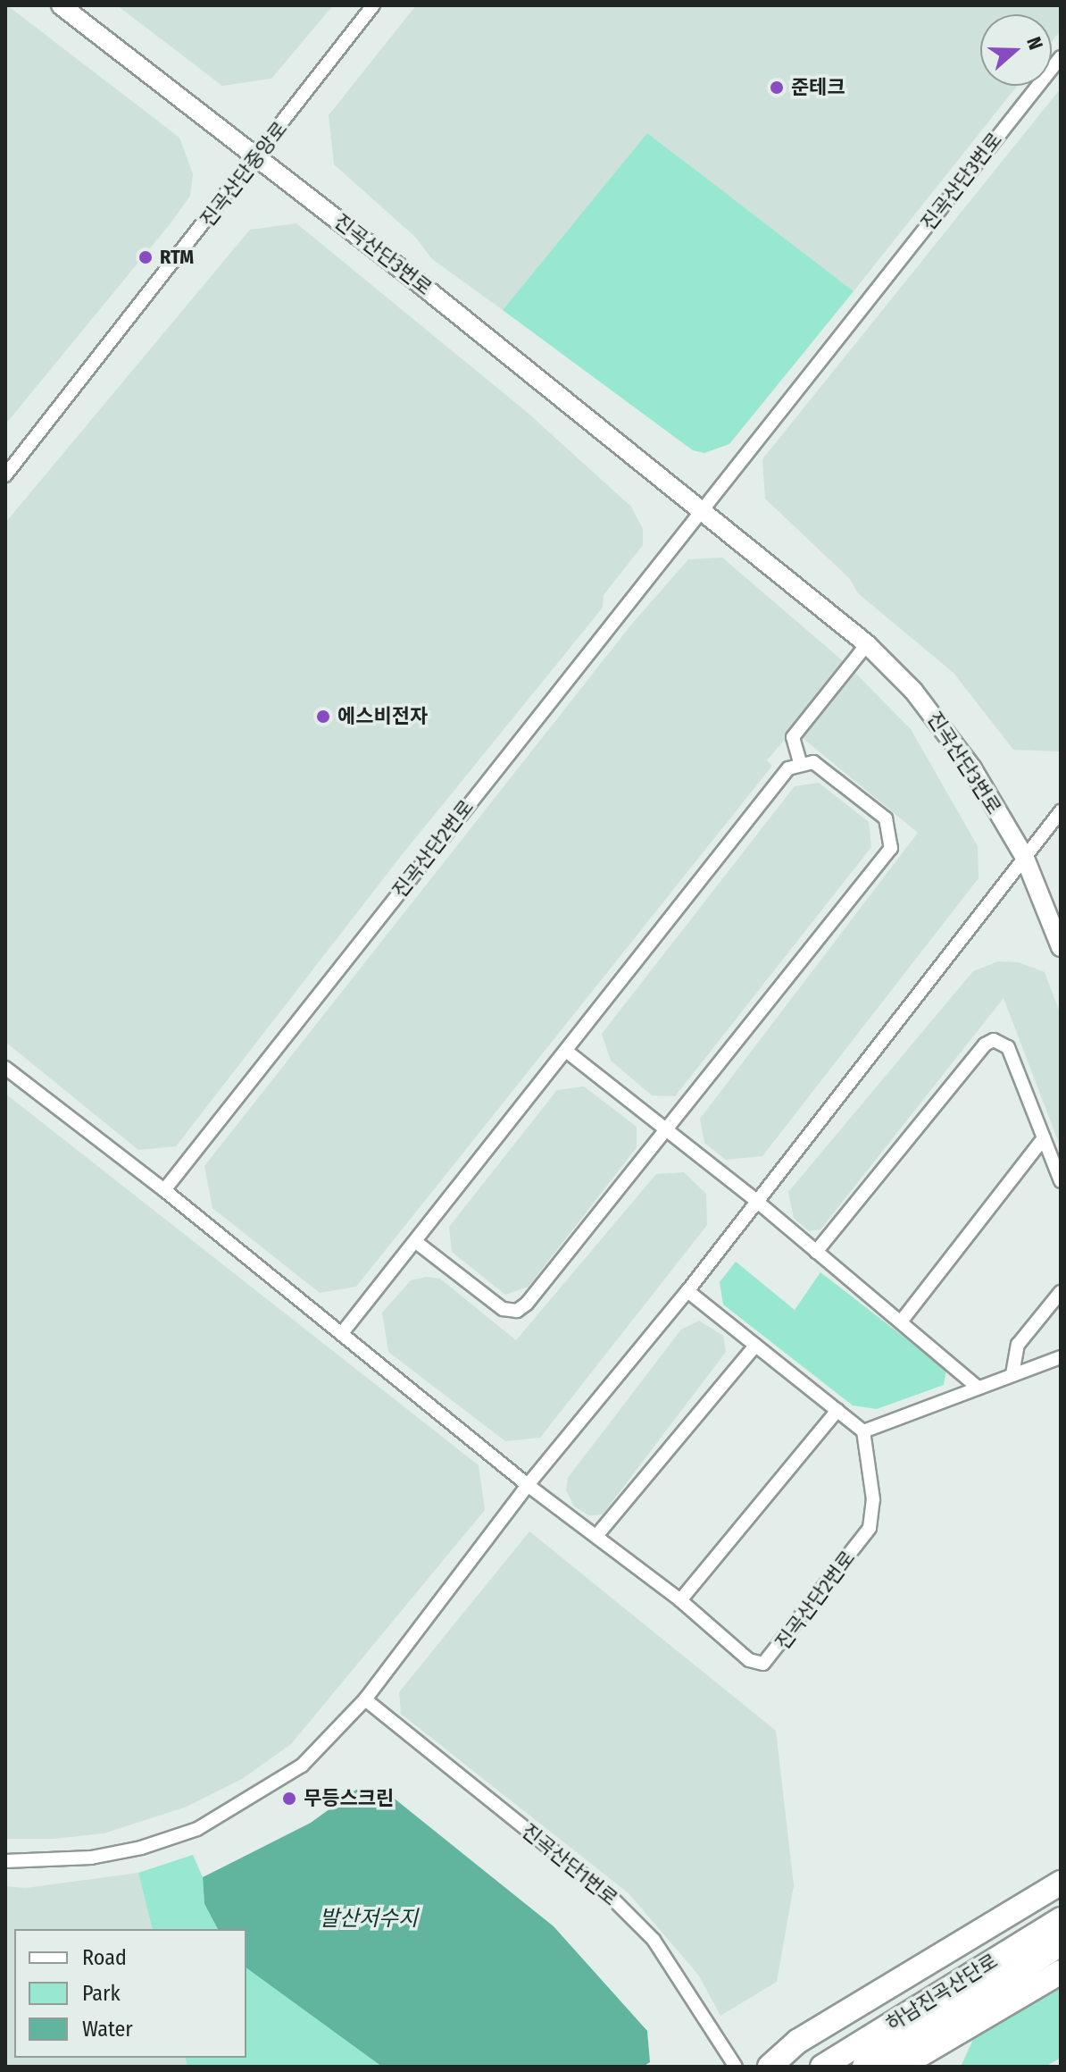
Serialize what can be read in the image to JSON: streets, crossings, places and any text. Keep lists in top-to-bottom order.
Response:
{
  "streets": {
    "highway": ["하남진곡산단로"],
    "street": [
      "진곡산단중앙로",
      "진곡산단3번로",
      "진곡산단2번로",
      "진곡산단1번로"
    ]
  },
  "crossings": [
    ["진곡산단중앙로", "진곡산단3번로"],
    ["진곡산단3번로", "진곡산단2번로"]
  ],
  "water": ["발산저수지"],
  "places": [
    "준테크",
    "RTM",
    "에스비전자",
    "무등스크린"
  ],
  "legend": ["Road", "Park", "Water"],
  "north": "right"
}
